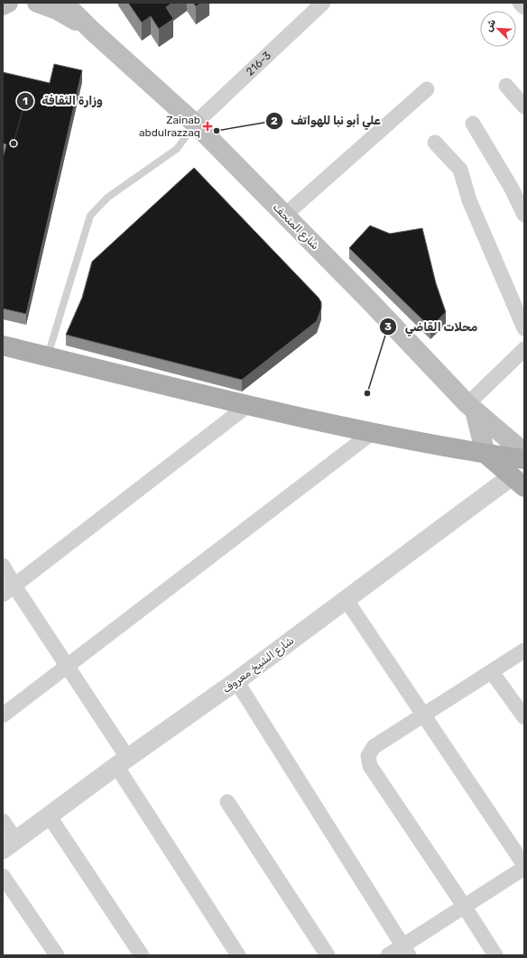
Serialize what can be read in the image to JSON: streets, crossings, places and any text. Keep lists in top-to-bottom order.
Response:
{
  "streets": {
    "main road": ["شارع المتحف"],
    "street": ["216-3", "شارع الشيخ معروف"]
  },
  "crossings": [
    ["216-3", "شارع المتحف"]
  ],
  "places": {
    "health": ["Zainab abdulrazzaq"],
    "other": ["علي أبو نبا للهواتف", "وزارة الثقافة", "محلات القاضي"]
  },
  "north": "top left"
}
